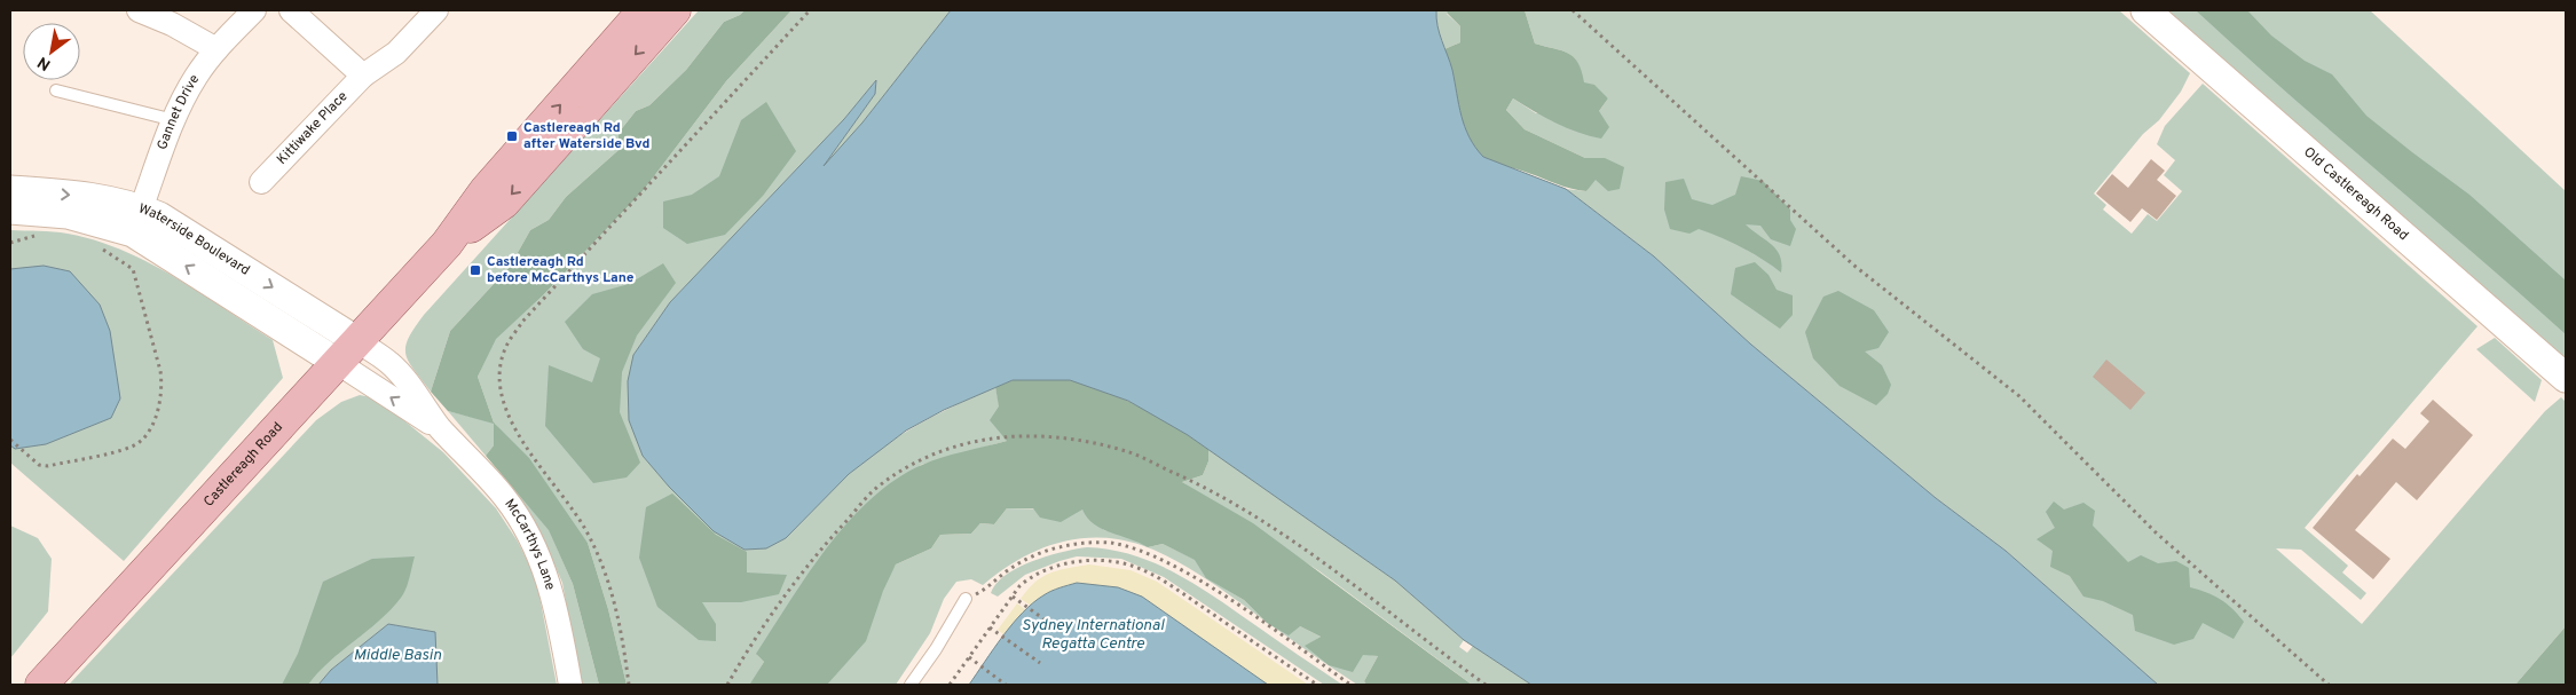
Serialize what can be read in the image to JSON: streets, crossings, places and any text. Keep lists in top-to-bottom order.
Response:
{
  "streets": {
    "main road": ["Castlereagh Road"],
    "street": [
      "Gannet Drive",
      "Kittiwake Place",
      "Old Castlereagh Road",
      "Waterside Boulevard",
      "McCarthys Lane"
    ]
  },
  "crossings": [
    ["Gannet Drive", "Waterside Boulevard"],
    ["Waterside Boulevard", "Castlereagh Road"],
    ["Waterside Boulevard", "McCarthys Lane"],
    ["Castlereagh Road", "McCarthys Lane"]
  ],
  "water": ["Sydney International Regatta Centre", "Middle Basin"],
  "places": {
    "transit": ["Castlereagh Rd after Waterside Bvd", "Castlereagh Rd before McCarthys Lane"]
  },
  "north": "bottom left"
}
